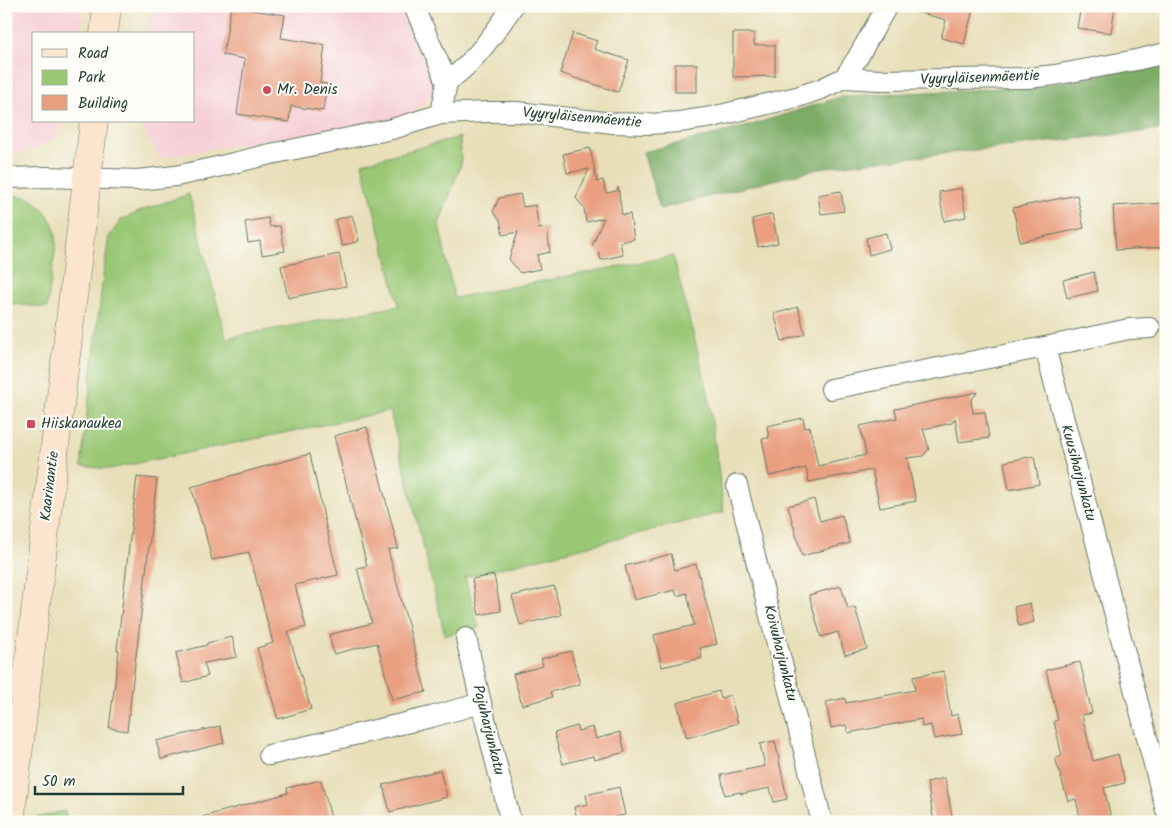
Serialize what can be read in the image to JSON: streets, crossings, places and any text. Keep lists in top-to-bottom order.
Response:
{
  "streets": {
    "main road": ["Kaarinantie"],
    "street": [
      "Vyyryläisenmäentie",
      "Kuusiharjunkatu",
      "Koivuharjunkatu",
      "Pajuharjunkatu"
    ]
  },
  "crossings": [
    ["Vyyryläisenmäentie", "Kaarinantie"]
  ],
  "places": {
    "other": ["Mr. Denis"],
    "transit": ["Hiiskanaukea"]
  },
  "legend": ["Road", "Park", "Building"],
  "scale_bar": "50 m"
}
